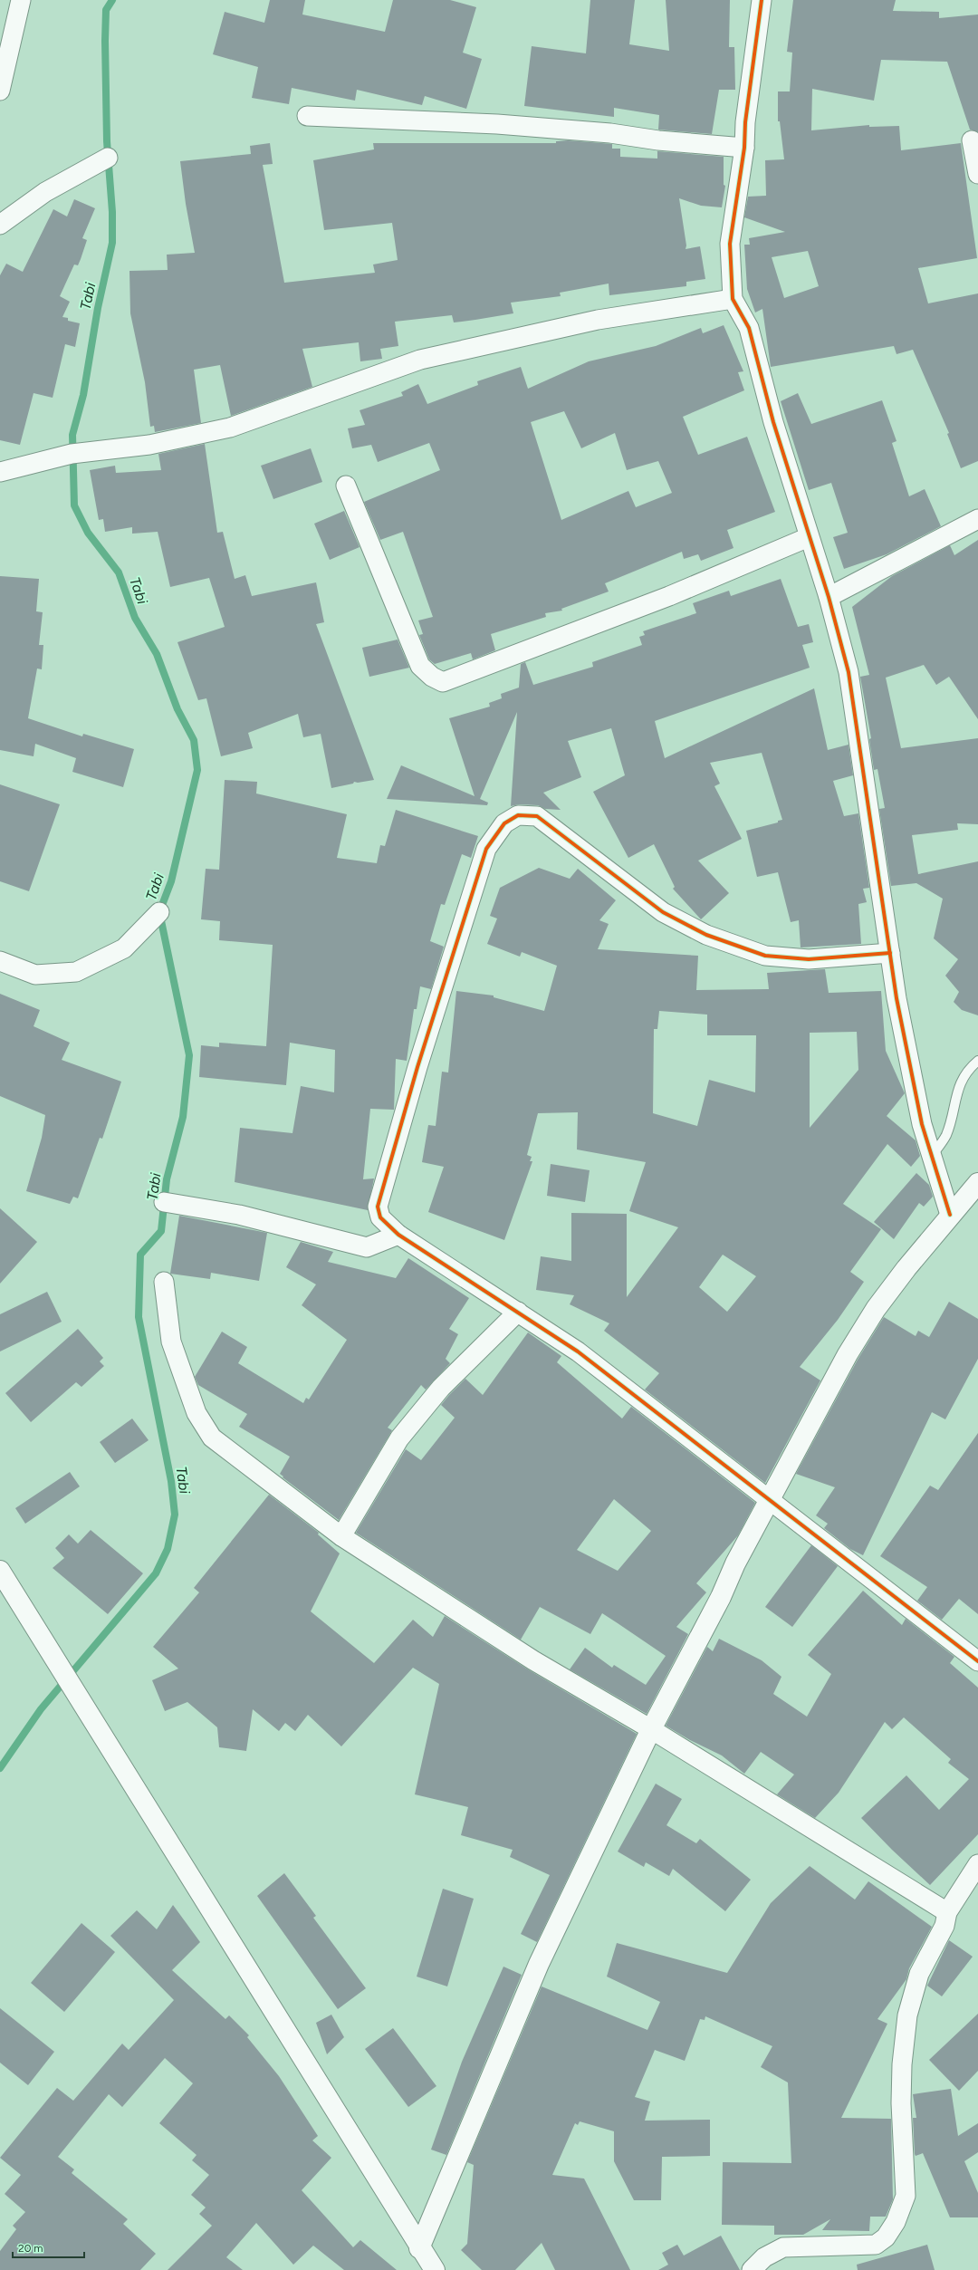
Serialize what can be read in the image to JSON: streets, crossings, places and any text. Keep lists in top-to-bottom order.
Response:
{
  "water": ["Tabi"],
  "scale_bar": "20 m"
}
